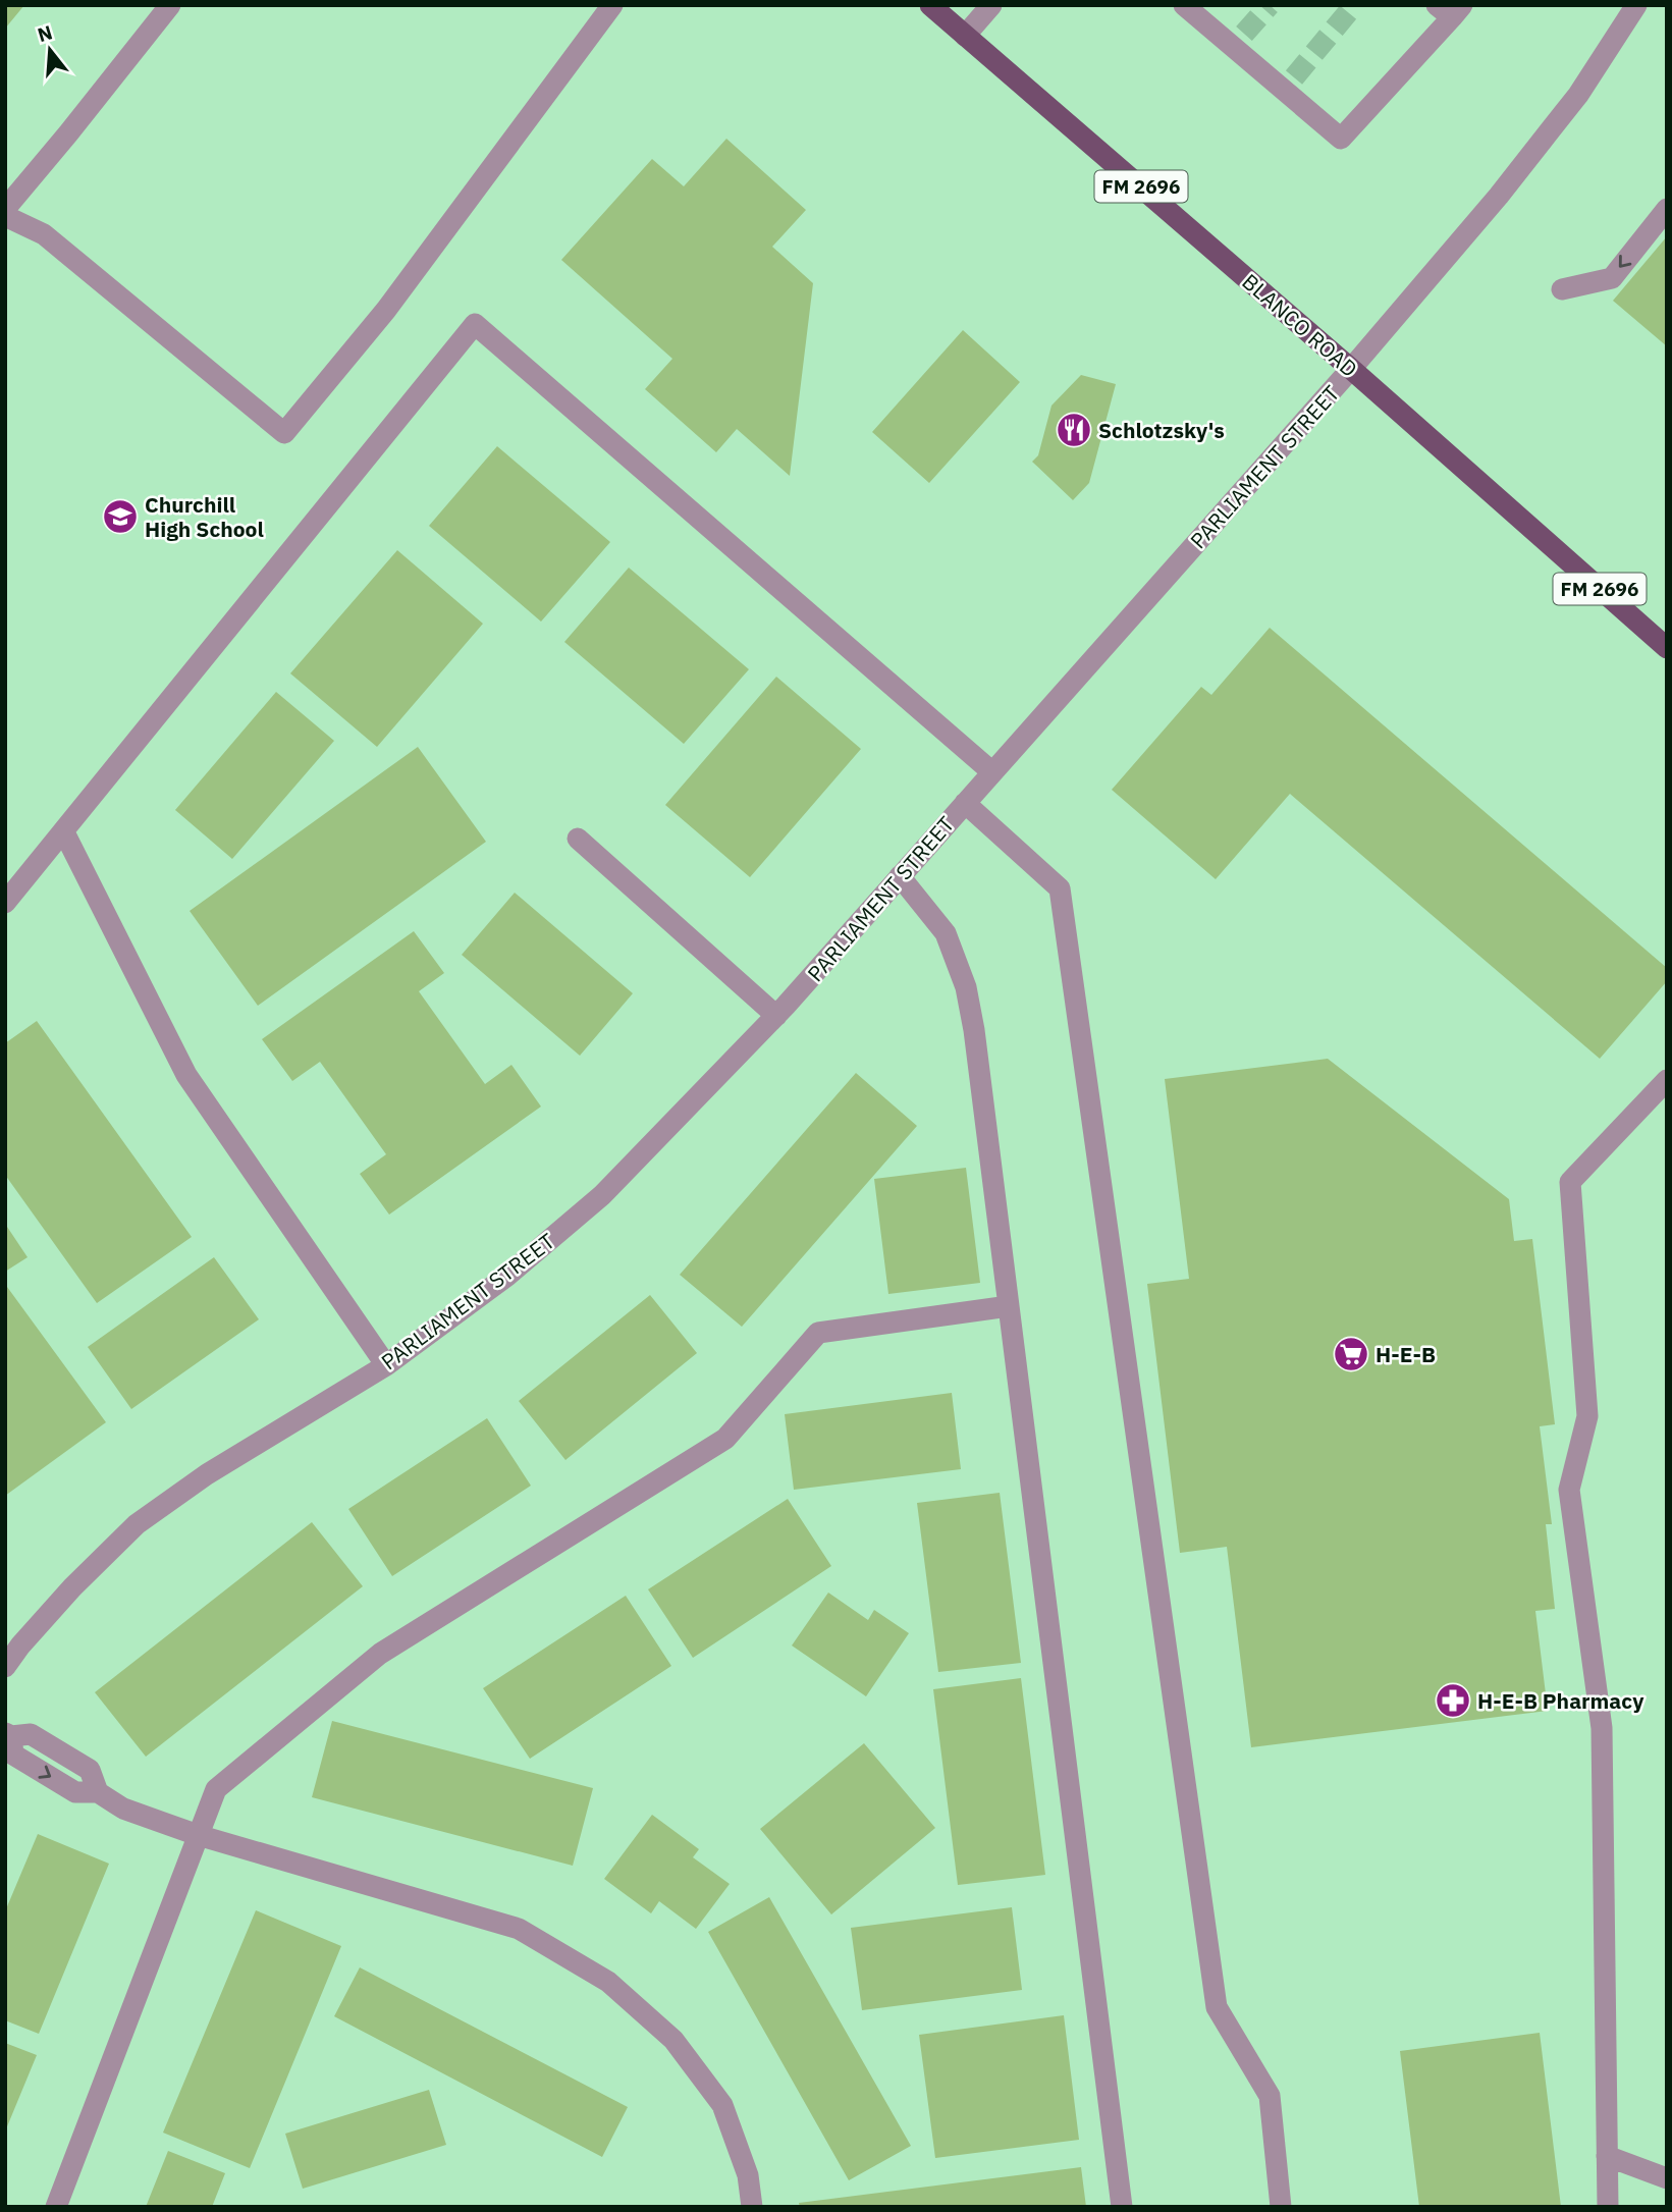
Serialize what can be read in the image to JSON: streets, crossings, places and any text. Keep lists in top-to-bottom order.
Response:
{
  "streets": {
    "main road": ["FM 2696", "BLANCO ROAD"],
    "street": ["PARLIAMENT STREET"]
  },
  "crossings": [
    ["BLANCO ROAD", "PARLIAMENT STREET"]
  ],
  "places": {
    "restaurant": ["Schlotzsky's"],
    "school or university": ["Churchill High School"],
    "supermarket": ["H-E-B"],
    "pharmacy": ["H-E-B Pharmacy"]
  },
  "north": "top"
}
